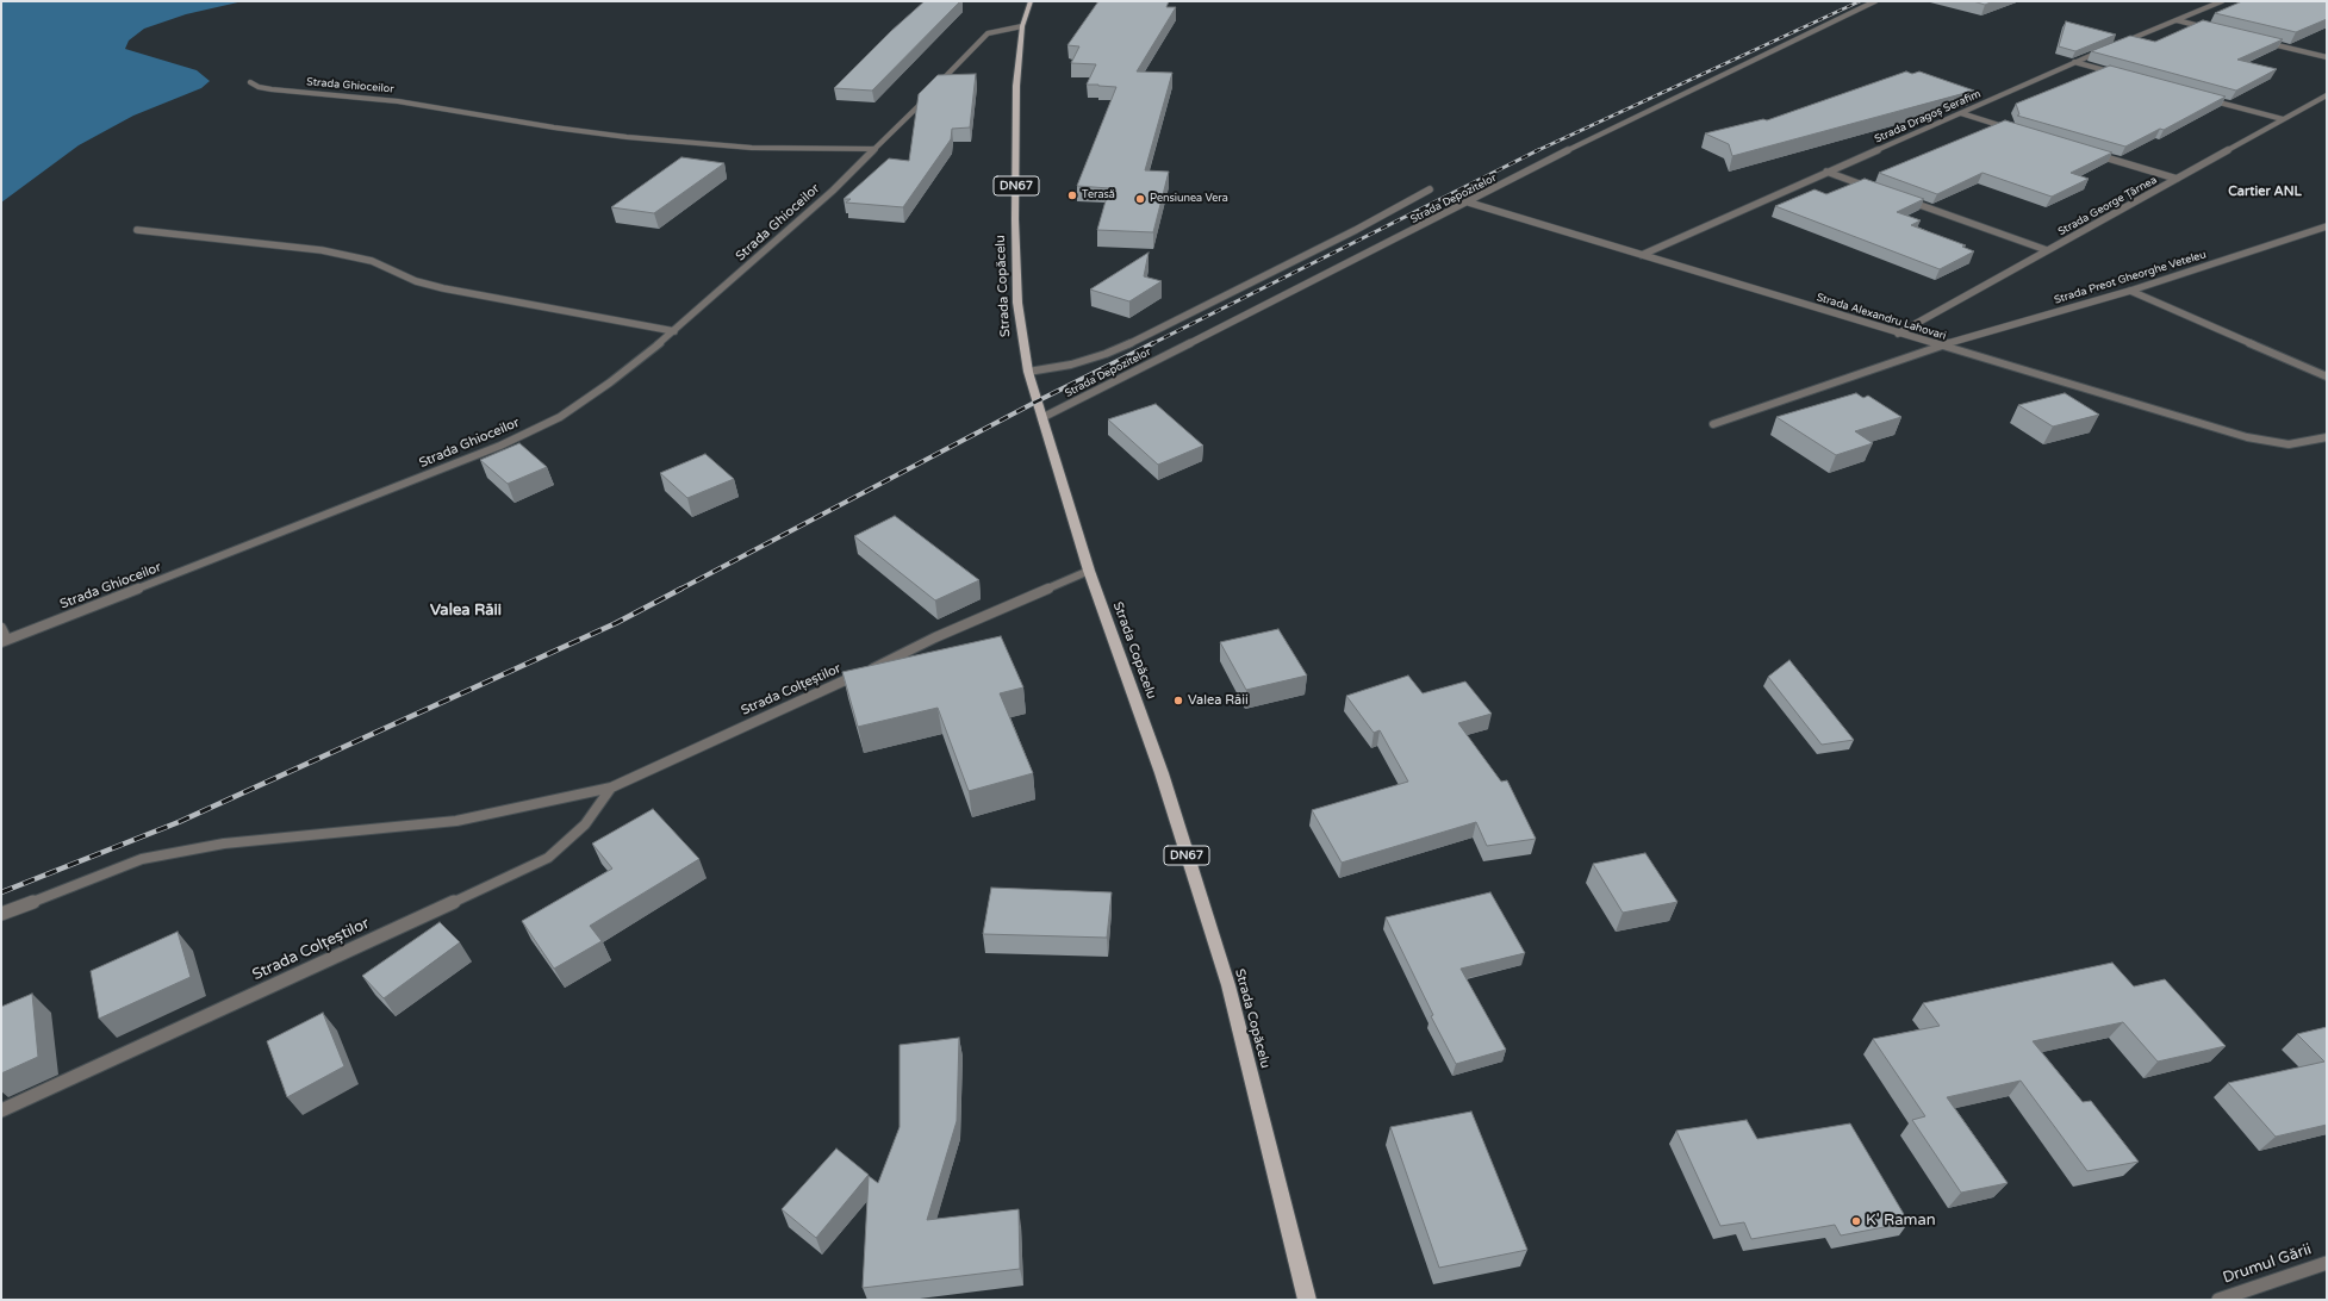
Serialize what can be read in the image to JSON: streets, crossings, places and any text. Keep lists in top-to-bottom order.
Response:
{
  "streets": {
    "main road": ["DN67", "Strada Copăcelu"],
    "street": [
      "Strada Ghioceilor",
      "Strada Dragoș Serafim",
      "Strada Depozitelor",
      "Strada George Țârnea",
      "Strada Preot Gheorghe Veteleu",
      "Strada Alexandru Lahovari",
      "Strada Colțeștilor",
      "Drumul Gării"
    ]
  },
  "crossings": [
    ["Strada Ghioceilor", "Strada Copăcelu"],
    ["Strada Dragoș Serafim", "Strada Alexandru Lahovari"],
    ["Strada Depozitelor", "Strada Copăcelu"],
    ["Strada Depozitelor", "Strada Alexandru Lahovari"],
    ["Strada George Țârnea", "Strada Alexandru Lahovari"],
    ["Strada Preot Gheorghe Veteleu", "Strada Alexandru Lahovari"],
    ["Strada Copăcelu", "Strada Colțeștilor"]
  ],
  "districts": ["Cartier ANL", "Valea Răii"],
  "places": [
    "Terasă",
    "Pensiunea Vera",
    "Valea Răii",
    "K' Raman"
  ]
}
